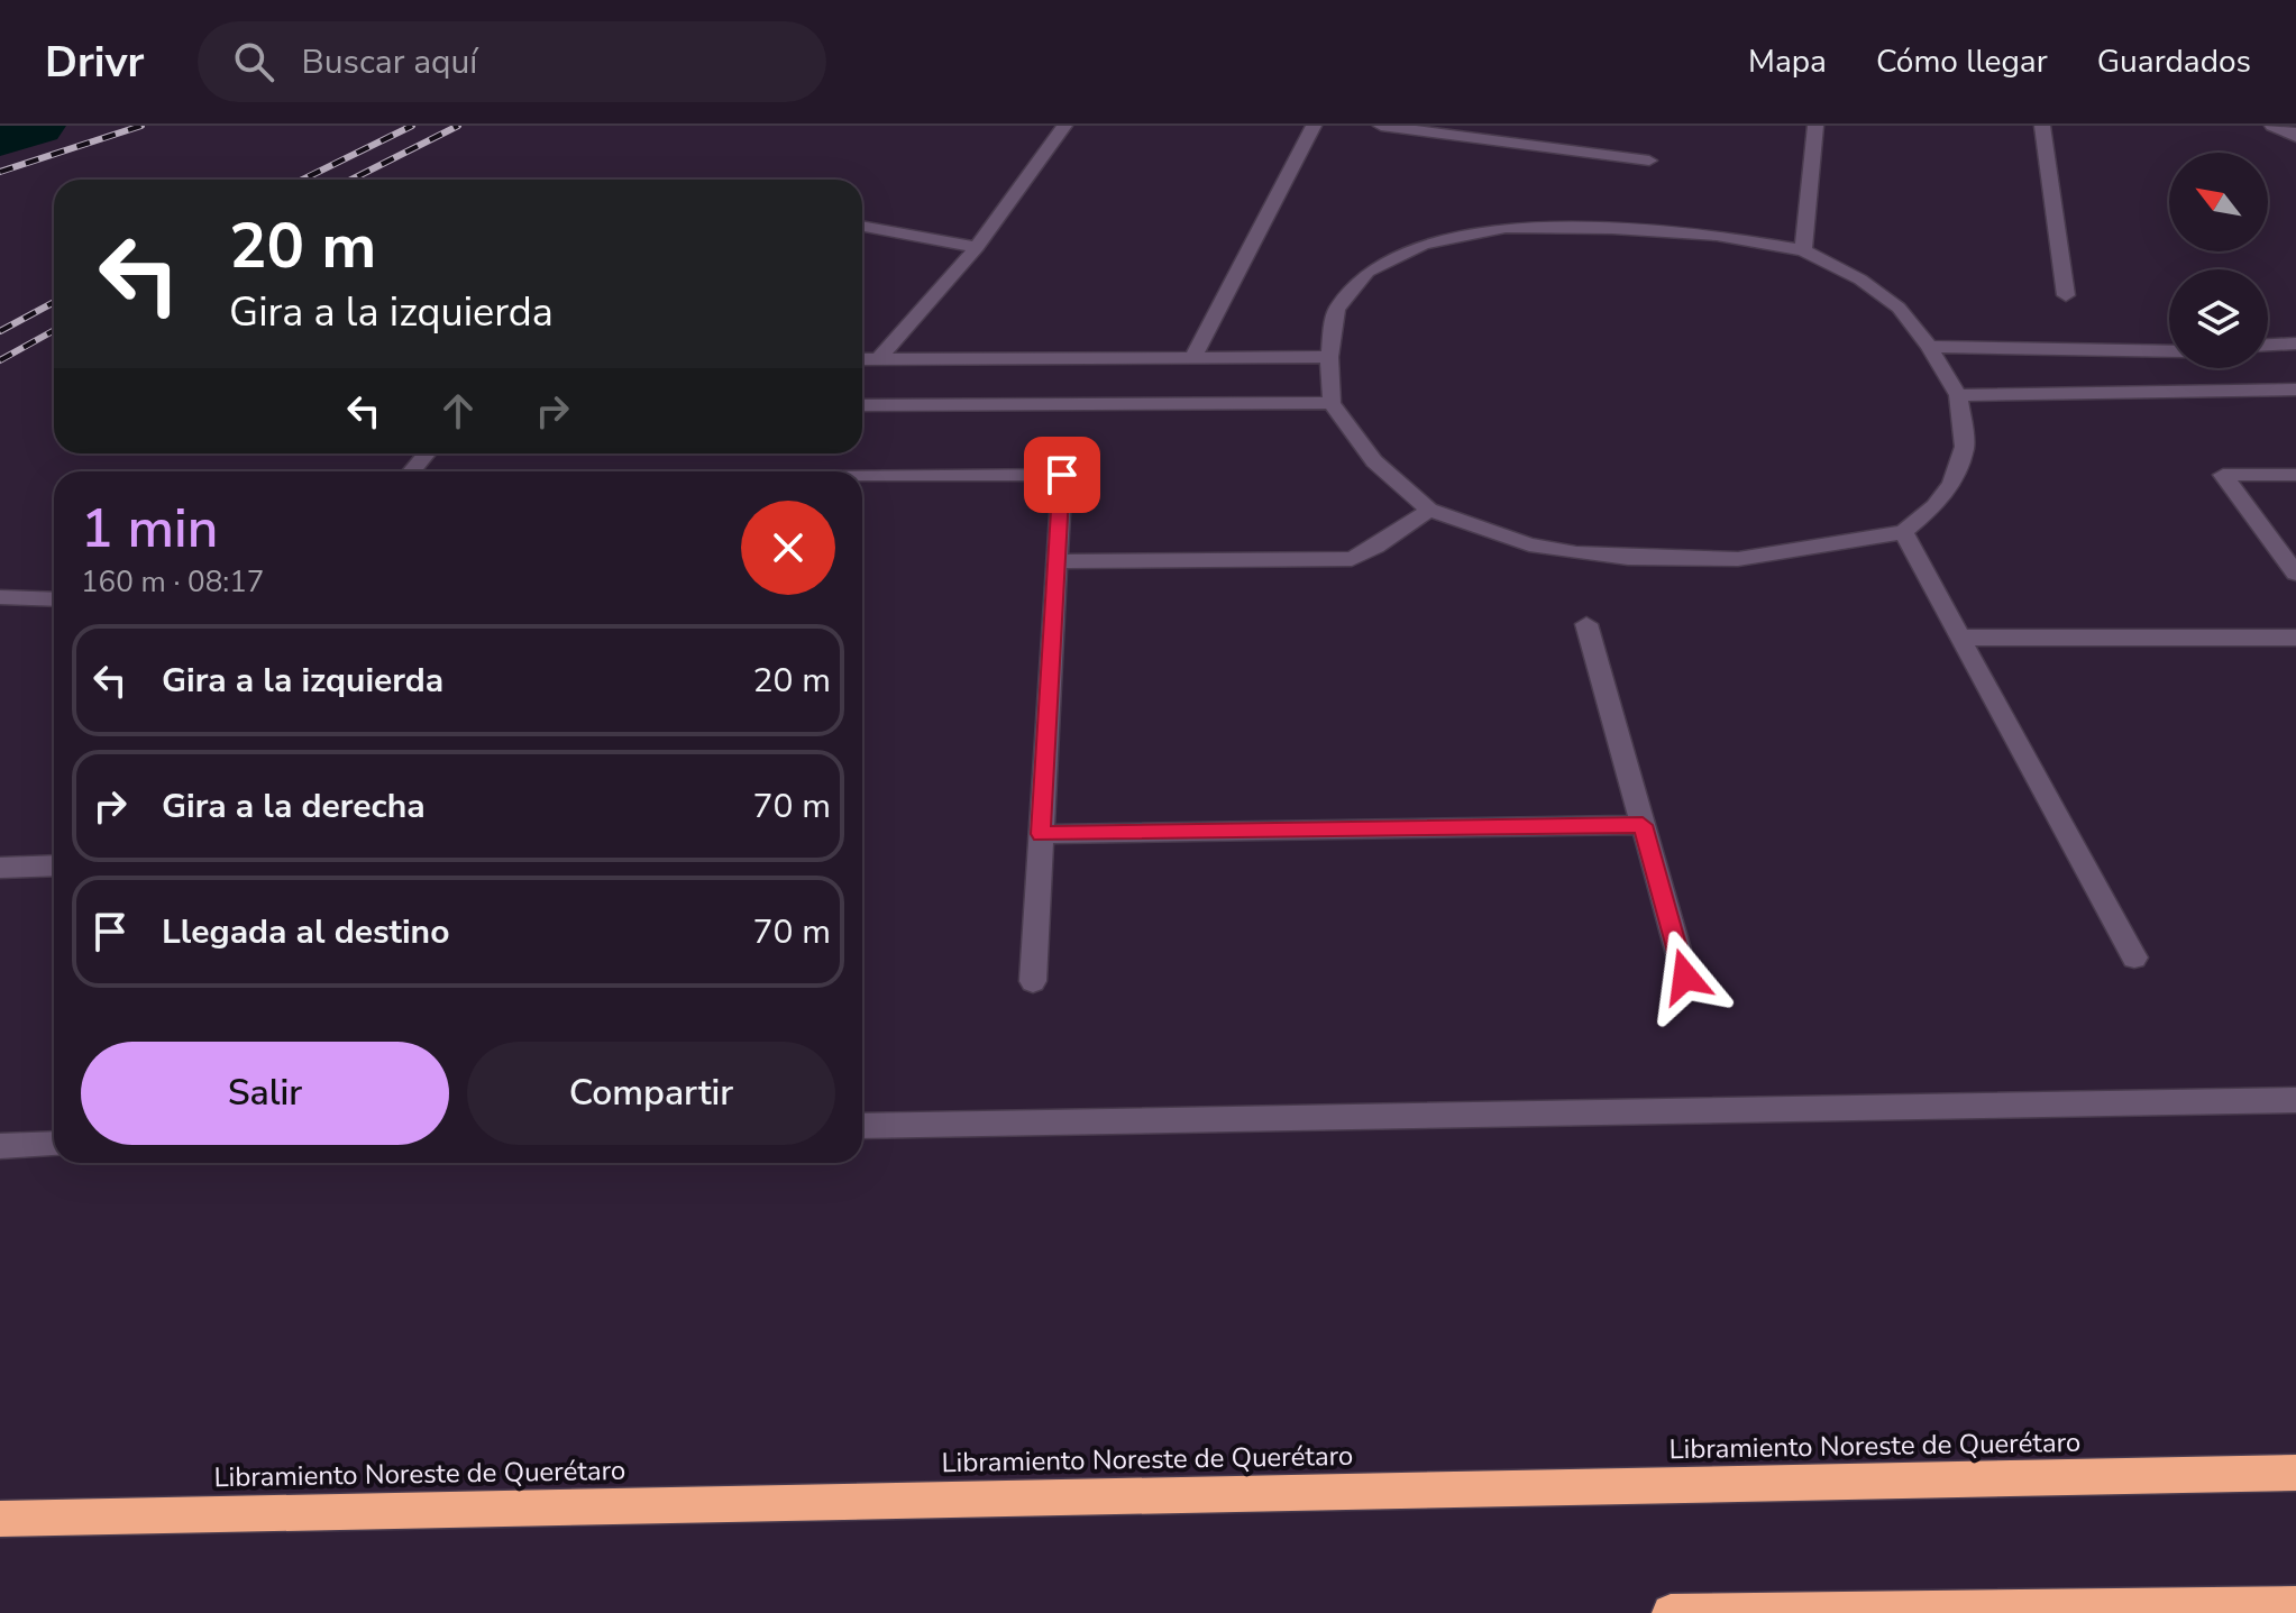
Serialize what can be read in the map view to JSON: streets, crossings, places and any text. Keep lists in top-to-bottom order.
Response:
{
  "streets": {
    "highway": ["Libramiento Noreste de Querétaro"]
  },
  "north": "top left",
  "page": {
    "header": "Drivr",
    "search": "Buscar aquí",
    "nav": ["Mapa", "Cómo llegar", "Guardados"],
    "turn": ["20 m", "Gira a la izquierda"],
    "heading": ["1 min", "160 m · 08:17"],
    "list": [
      {
        "name": "Gira a la izquierda",
        "value": "20 m"
      },
      {
        "name": "Gira a la derecha",
        "value": "70 m"
      },
      {
        "name": "Llegada al destino",
        "value": "70 m"
      }
    ],
    "buttons": ["Salir", "Compartir"]
  }
}
